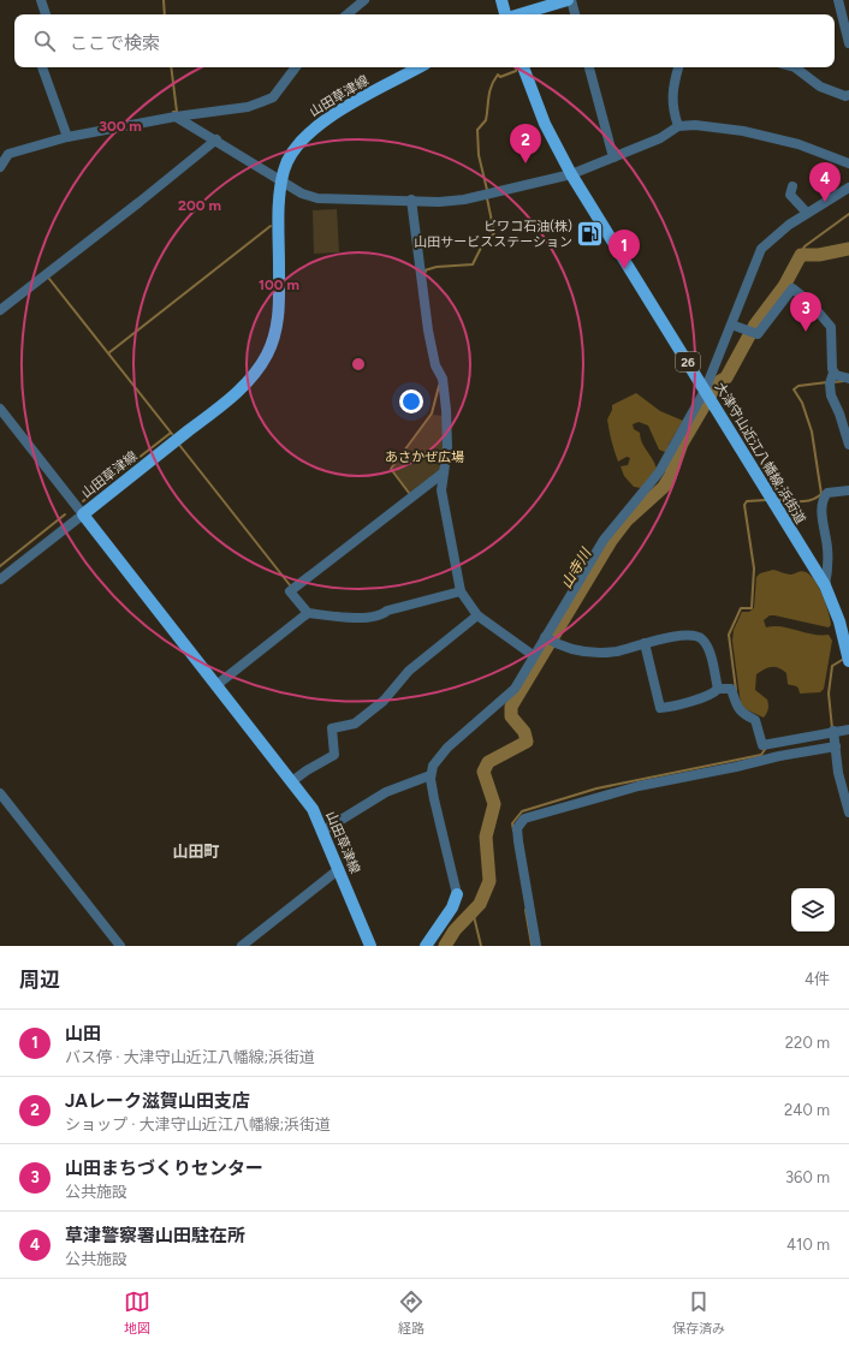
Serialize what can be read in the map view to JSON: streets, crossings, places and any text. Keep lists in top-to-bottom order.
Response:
{
  "streets": {
    "main road": ["山田草津線", "26", "大津守山近江八幡線;浜街道"]
  },
  "districts": ["山田町"],
  "water": ["山寺川"],
  "parks": ["あさかぜ広場"],
  "places": {
    "fuel station": ["ビワコ石油(株) 山田サービスステーション"]
  },
  "page": {
    "search": "ここで検索",
    "pins": [
      "2",
      "4",
      "1",
      "3"
    ],
    "heading": ["周辺", "4件"],
    "list": [
      {
        "mark": "1",
        "name": "山田",
        "note": "バス停 · 大津守山近江八幡線;浜街道",
        "value": "220 m"
      },
      {
        "mark": "2",
        "name": "JAレーク滋賀山田支店",
        "note": "ショップ · 大津守山近江八幡線;浜街道",
        "value": "240 m"
      },
      {
        "mark": "3",
        "name": "山田まちづくりセンター",
        "note": "公共施設",
        "value": "360 m"
      },
      {
        "mark": "4",
        "name": "草津警察署山田駐在所",
        "note": "公共施設",
        "value": "410 m"
      }
    ],
    "nav": ["地図", "経路", "保存済み"]
  },
  "rings": ["300 m", "200 m", "100 m"]
}
